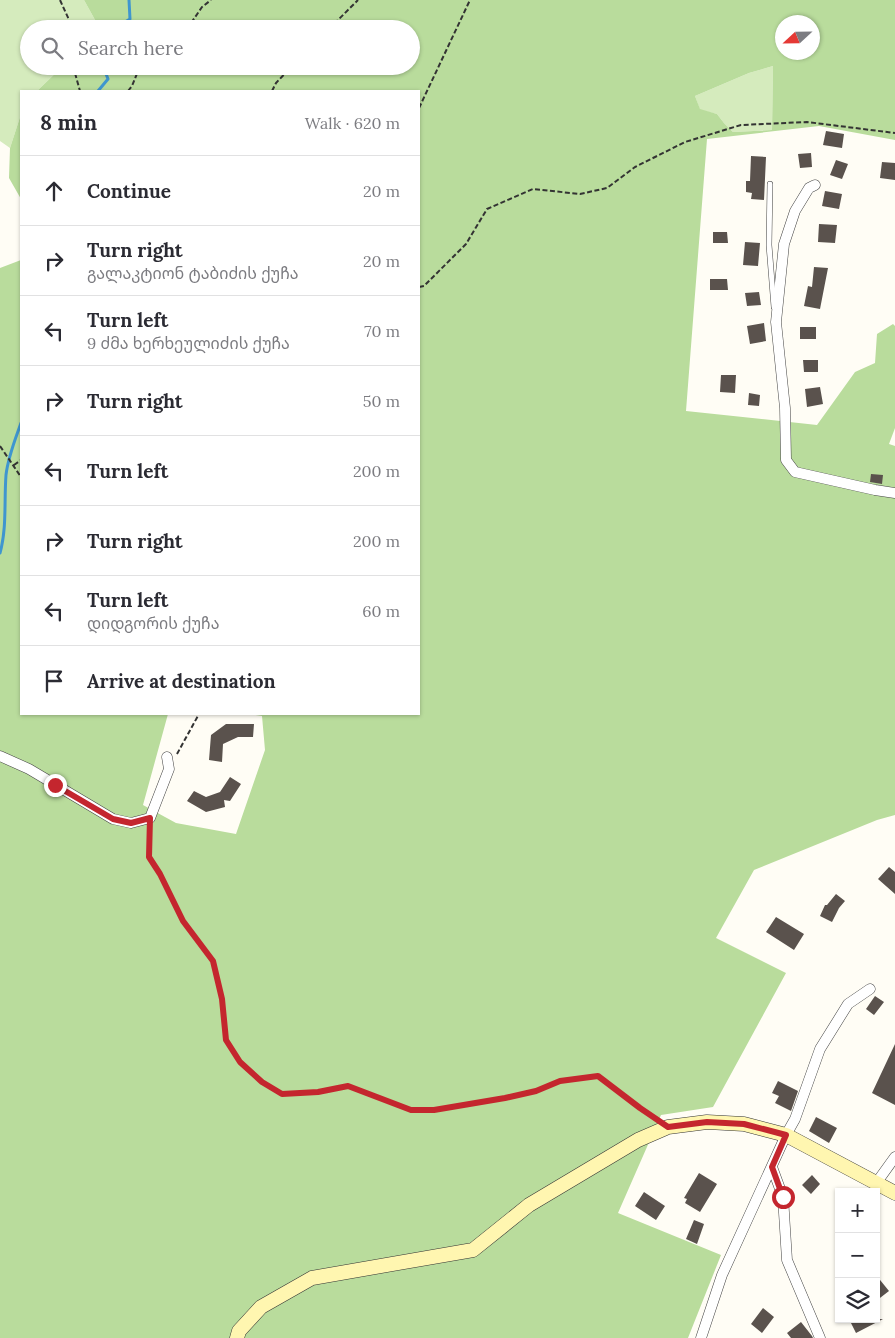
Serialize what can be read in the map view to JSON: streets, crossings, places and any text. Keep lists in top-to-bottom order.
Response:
{
  "north": "left",
  "page": {
    "search": "Search here",
    "heading": ["8 min", "Walk · 620 m"],
    "list": [
      ["Continue", "20 m"],
      ["Turn right", "გალაკტიონ ტაბიძის ქუჩა", "20 m"],
      ["Turn left", "9 ძმა ხერხეულიძის ქუჩა", "70 m"],
      ["Turn right", "50 m"],
      ["Turn left", "200 m"],
      ["Turn right", "200 m"],
      ["Turn left", "დიდგორის ქუჩა", "60 m"],
      "Arrive at destination"
    ],
    "map_buttons": ["+", "−"]
  }
}
